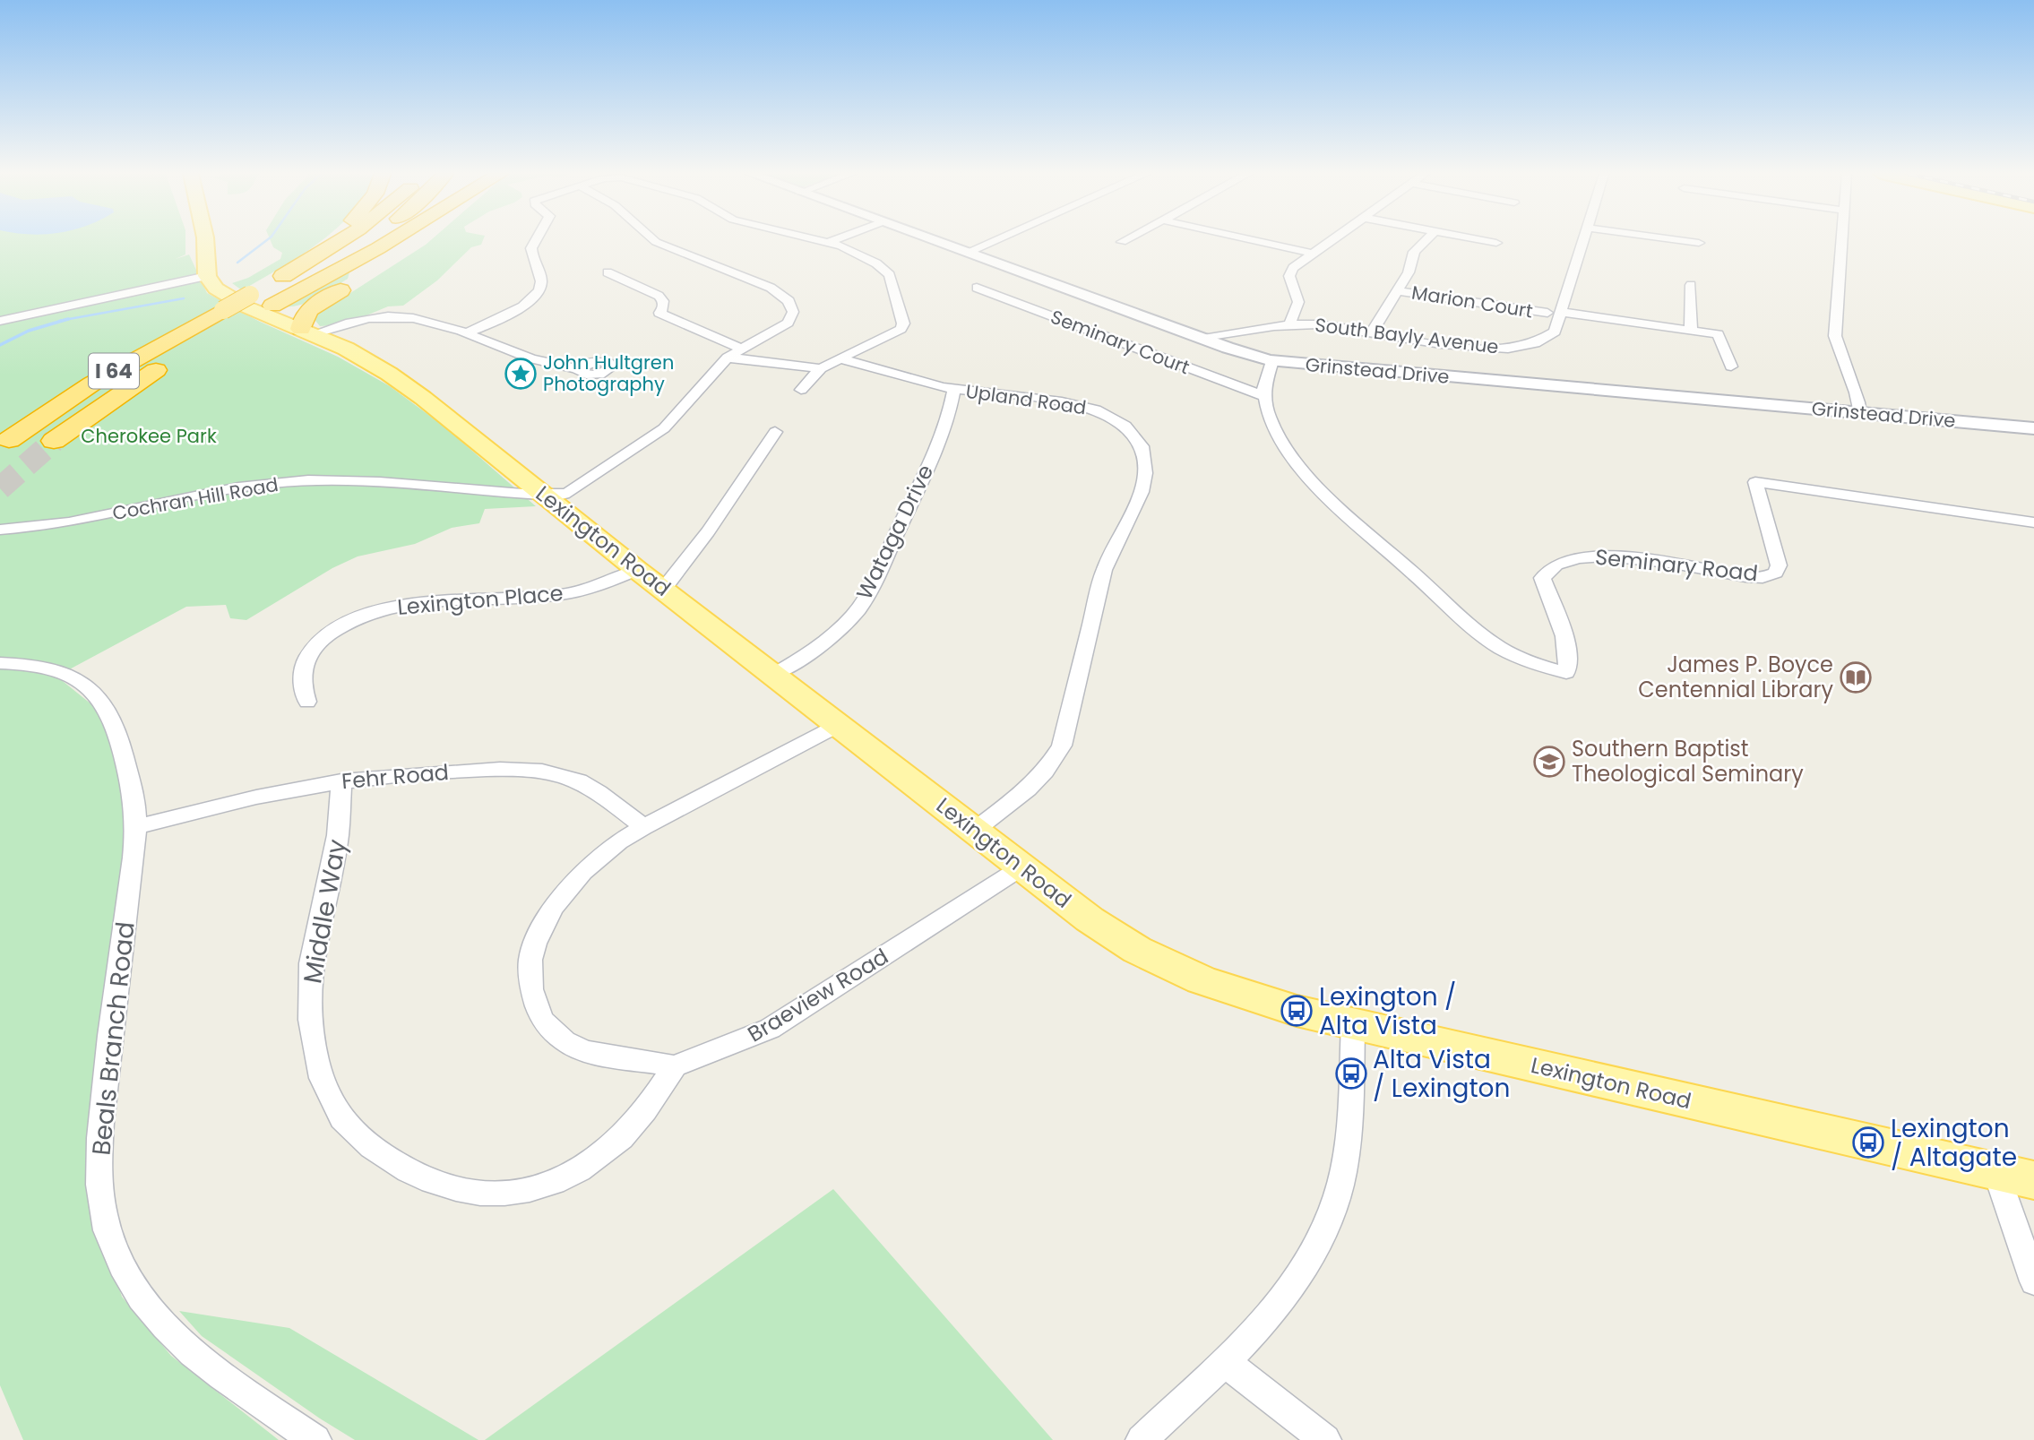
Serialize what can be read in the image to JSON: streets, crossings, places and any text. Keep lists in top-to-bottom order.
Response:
{
  "streets": {
    "highway": ["I 64"],
    "main road": ["Lexington Road"],
    "street": [
      "Marion Court",
      "South Bayly Avenue",
      "Seminary Court",
      "Grinstead Drive",
      "Upland Road",
      "Cochran Hill Road",
      "Wataga Drive",
      "Seminary Road",
      "Lexington Place",
      "Fehr Road",
      "Middle Way",
      "Braeview Road",
      "Beals Branch Road"
    ]
  },
  "crossings": [
    ["South Bayly Avenue", "Grinstead Drive"],
    ["Seminary Court", "Seminary Road"],
    ["Grinstead Drive", "Seminary Road"],
    ["Upland Road", "Wataga Drive"],
    ["Upland Road", "Lexington Road"],
    ["Cochran Hill Road", "Lexington Road"],
    ["Wataga Drive", "Lexington Road"],
    ["Lexington Road", "Lexington Place"],
    ["Lexington Road", "Braeview Road"],
    ["Fehr Road", "Middle Way"],
    ["Fehr Road", "Beals Branch Road"],
    ["Middle Way", "Braeview Road"]
  ],
  "parks": ["Cherokee Park"],
  "places": {
    "place": ["John Hultgren Photography"],
    "library": ["James P. Boyce Centennial Library"],
    "school or university": ["Southern Baptist Theological Seminary"],
    "bus stop": ["Lexington / Alta Vista", "Alta Vista / Lexington", "Lexington / Altagate"]
  }
}
